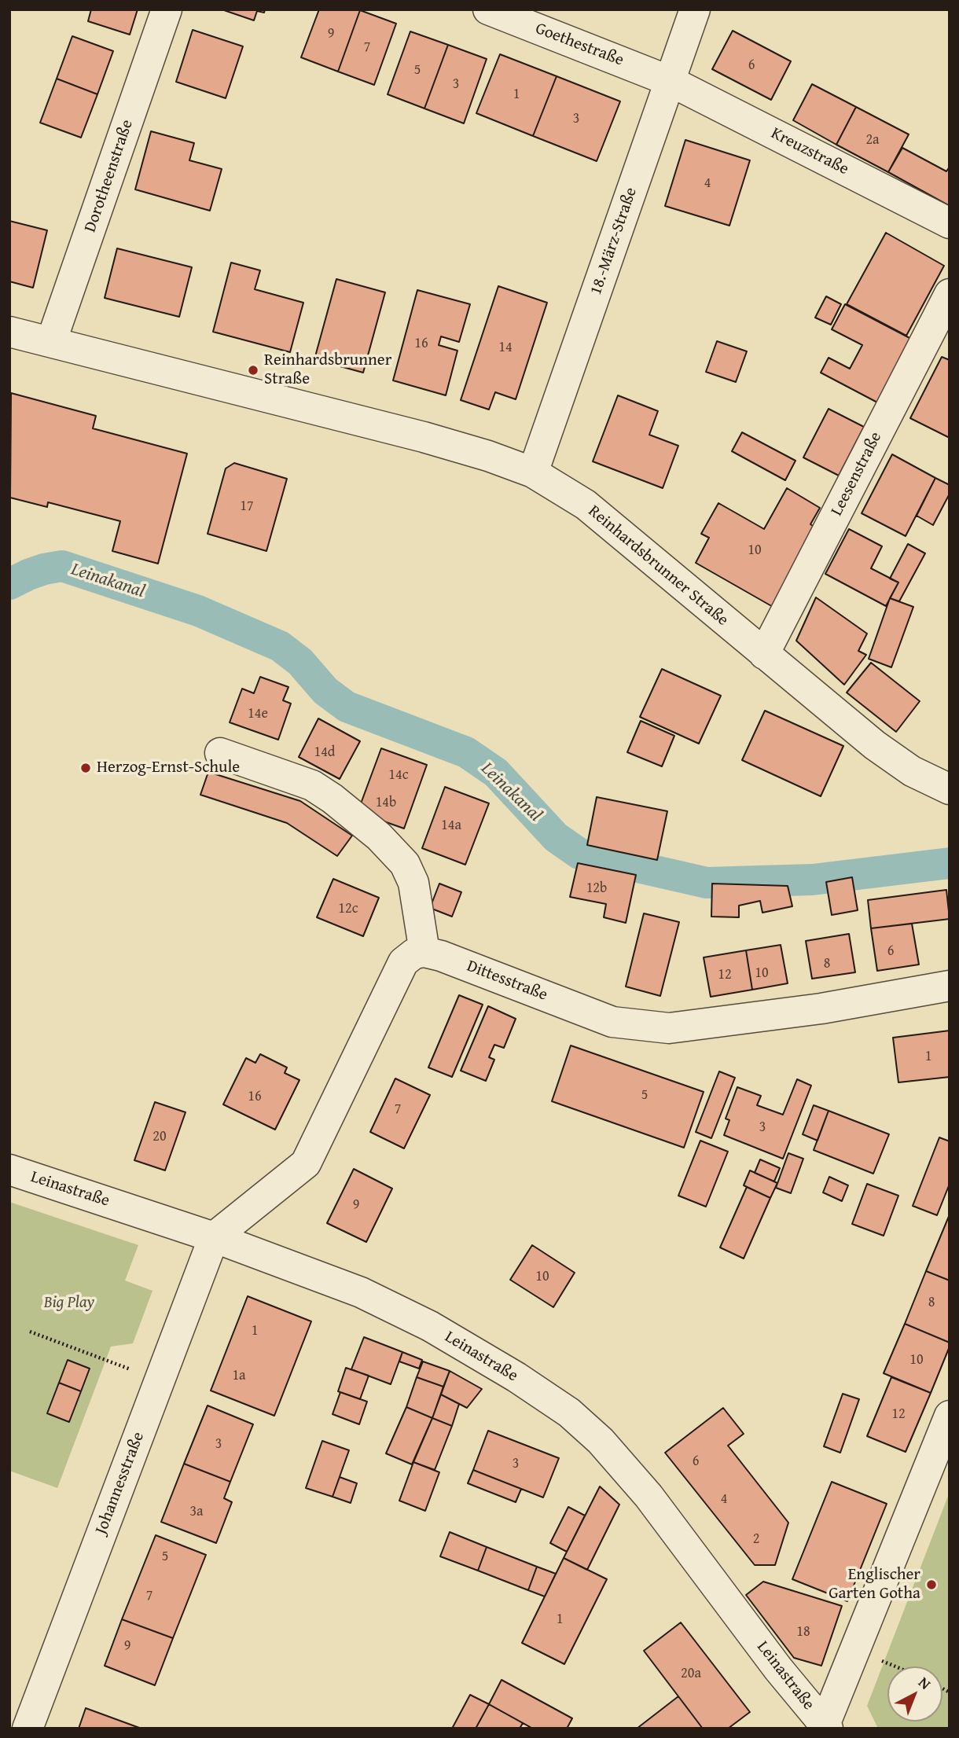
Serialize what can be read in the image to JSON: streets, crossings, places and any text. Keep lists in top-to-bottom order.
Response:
{
  "streets": {
    "street": [
      "Goethestraße",
      "Kreuzstraße",
      "Dorotheenstraße",
      "18.-März-Straße",
      "Leesenstraße",
      "Reinhardsbrunner Straße",
      "Dittesstraße",
      "Leinastraße",
      "Johannesstraße"
    ]
  },
  "crossings": [
    ["Goethestraße", "Kreuzstraße"],
    ["Goethestraße", "18.-März-Straße"],
    ["Kreuzstraße", "18.-März-Straße"],
    ["Dorotheenstraße", "Reinhardsbrunner Straße"],
    ["18.-März-Straße", "Reinhardsbrunner Straße"],
    ["Leesenstraße", "Reinhardsbrunner Straße"],
    ["Leinastraße", "Johannesstraße"]
  ],
  "water": ["Leinakanal"],
  "parks": ["Big Play"],
  "places": ["Reinhardsbrunner Straße", "Herzog-Ernst-Schule", "Englischer Garten Gotha"],
  "house_numbers": [
    "9",
    "7",
    "6",
    "5",
    "3",
    "1",
    "3",
    "2a",
    "4",
    "16",
    "14",
    "17",
    "10",
    "14e",
    "14d",
    "14c",
    "14b",
    "14a",
    "12b",
    "12c",
    "6",
    "8",
    "10",
    "12",
    "1",
    "5",
    "16",
    "7",
    "3",
    "20",
    "9",
    "10",
    "8",
    "1",
    "10",
    "1a",
    "12",
    "3",
    "6",
    "3",
    "4",
    "3a",
    "2",
    "5",
    "7",
    "1",
    "18",
    "9",
    "20a"
  ],
  "north": "top right"
}
